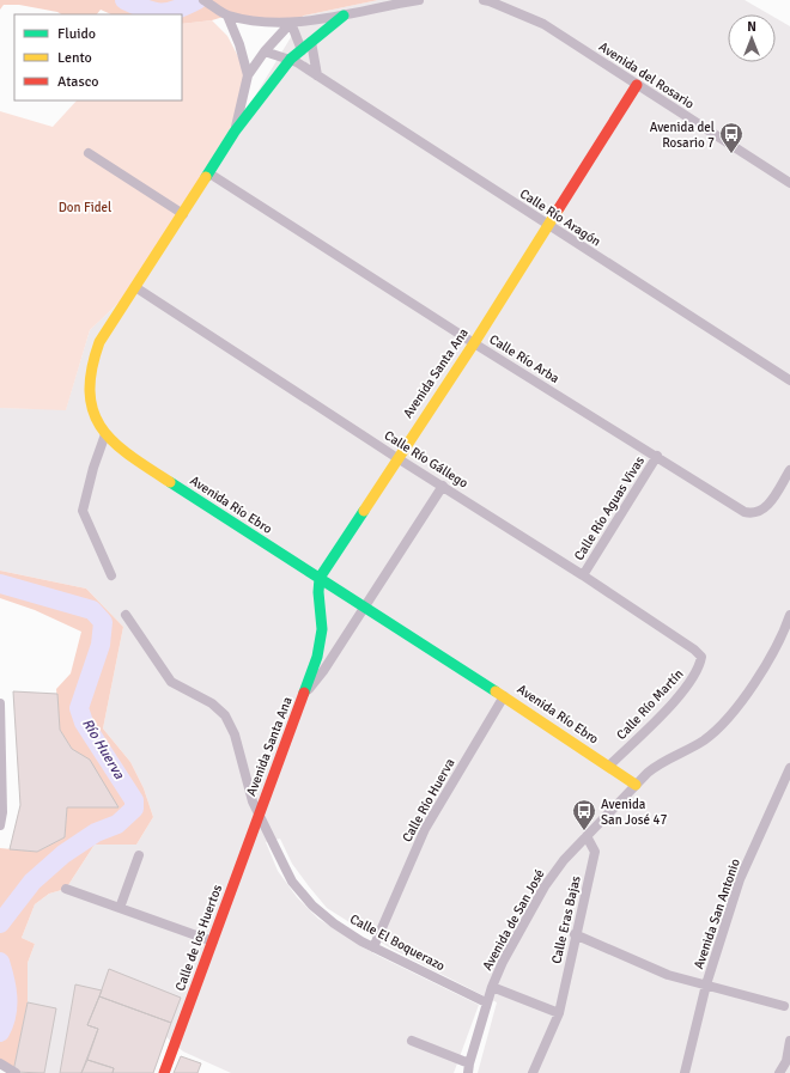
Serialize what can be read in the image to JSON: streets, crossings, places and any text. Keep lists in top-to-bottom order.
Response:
{
  "streets": {
    "street": [
      "Avenida del Rosario",
      "Calle Río Aragón",
      "Calle Río Arba",
      "Avenida Santa Ana",
      "Calle Río Gállego",
      "Avenida Río Ebro",
      "Calle Río Aguas Vivas",
      "Calle Río Martín",
      "Calle Río Huerva",
      "Avenida San Antonio",
      "Avenida de San José",
      "Calle Eras Bajas",
      "Calle de los Huertos",
      "Calle El Boquerazo"
    ]
  },
  "crossings": [
    ["Avenida del Rosario", "Avenida Santa Ana"],
    ["Calle Río Aragón", "Avenida Santa Ana"],
    ["Calle Río Aragón", "Avenida Río Ebro"],
    ["Calle Río Arba", "Avenida Santa Ana"],
    ["Calle Río Arba", "Avenida Río Ebro"],
    ["Calle Río Arba", "Calle Río Aguas Vivas"],
    ["Avenida Santa Ana", "Calle Río Gállego"],
    ["Avenida Santa Ana", "Avenida Río Ebro"],
    ["Avenida Santa Ana", "Calle de los Huertos"],
    ["Avenida Santa Ana", "Calle El Boquerazo"],
    ["Calle Río Gállego", "Avenida Río Ebro"],
    ["Calle Río Gállego", "Calle Río Aguas Vivas"],
    ["Calle Río Gállego", "Calle Río Martín"],
    ["Avenida Río Ebro", "Calle Río Martín"],
    ["Avenida Río Ebro", "Calle Río Huerva"],
    ["Avenida Río Ebro", "Avenida de San José"],
    ["Calle Río Huerva", "Calle El Boquerazo"],
    ["Avenida de San José", "Calle Eras Bajas"],
    ["Avenida de San José", "Calle El Boquerazo"],
    ["Calle de los Huertos", "Calle El Boquerazo"]
  ],
  "water": ["Río Huerva"],
  "parks": ["Don Fidel"],
  "places": {
    "bus stop": ["Avenida del Rosario 7", "Avenida San José 47"]
  },
  "legend": ["Fluido", "Lento", "Atasco"],
  "north": "top"
}
